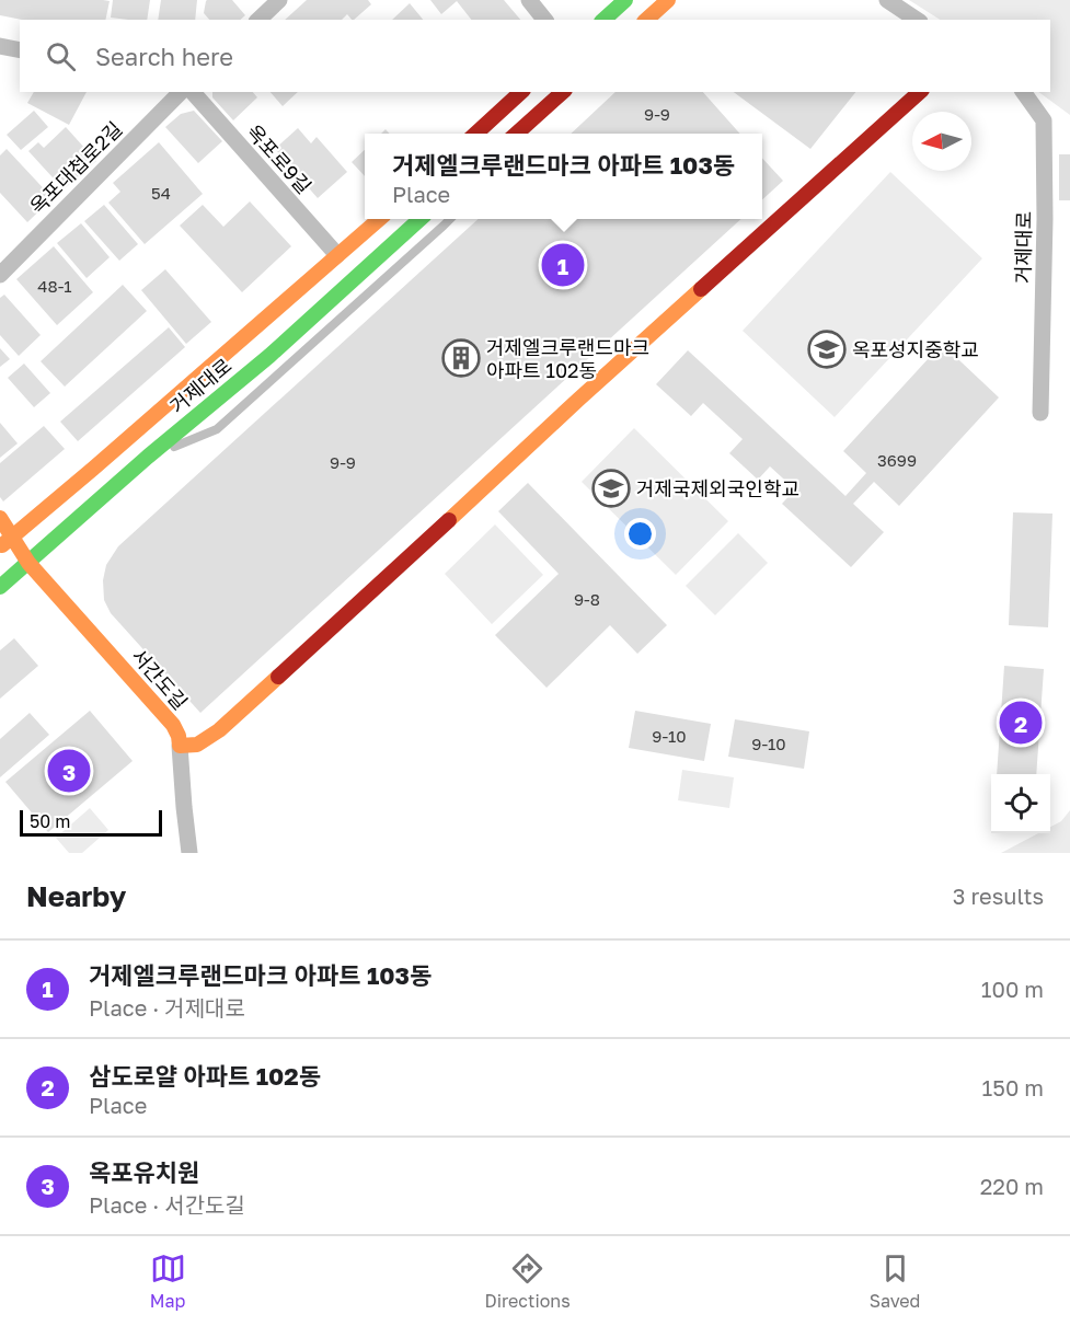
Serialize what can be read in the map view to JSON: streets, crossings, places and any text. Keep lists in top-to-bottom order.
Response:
{
  "streets": {
    "street": [
      "옥포로9길",
      "옥포대첩로2길",
      "거제대로",
      "서간도길"
    ]
  },
  "crossings": [
    ["옥포로9길", "거제대로"],
    ["거제대로", "서간도길"]
  ],
  "places": {
    "school or university": ["옥포성지중학교", "거제국제외국인학교"],
    "building": ["거제엘크루랜드마크 아파트 102동"]
  },
  "house_numbers": [
    "9-9",
    "54",
    "48-1",
    "3699",
    "9-9",
    "9-8",
    "9-10",
    "9-10"
  ],
  "scale_bar": "50 m",
  "north": "left",
  "page": {
    "search": "Search here",
    "popup": ["거제엘크루랜드마크 아파트 103동", "Place"],
    "pins": ["1", "2", "3"],
    "scale": "50 m",
    "heading": ["Nearby", "3 results"],
    "list": [
      {
        "mark": "1",
        "name": "거제엘크루랜드마크 아파트 103동",
        "note": "Place · 거제대로",
        "value": "100 m"
      },
      {
        "mark": "2",
        "name": "삼도로얄 아파트 102동",
        "note": "Place",
        "value": "150 m"
      },
      {
        "mark": "3",
        "name": "옥포유치원",
        "note": "Place · 서간도길",
        "value": "220 m"
      }
    ],
    "nav": ["Map", "Directions", "Saved"]
  }
}
